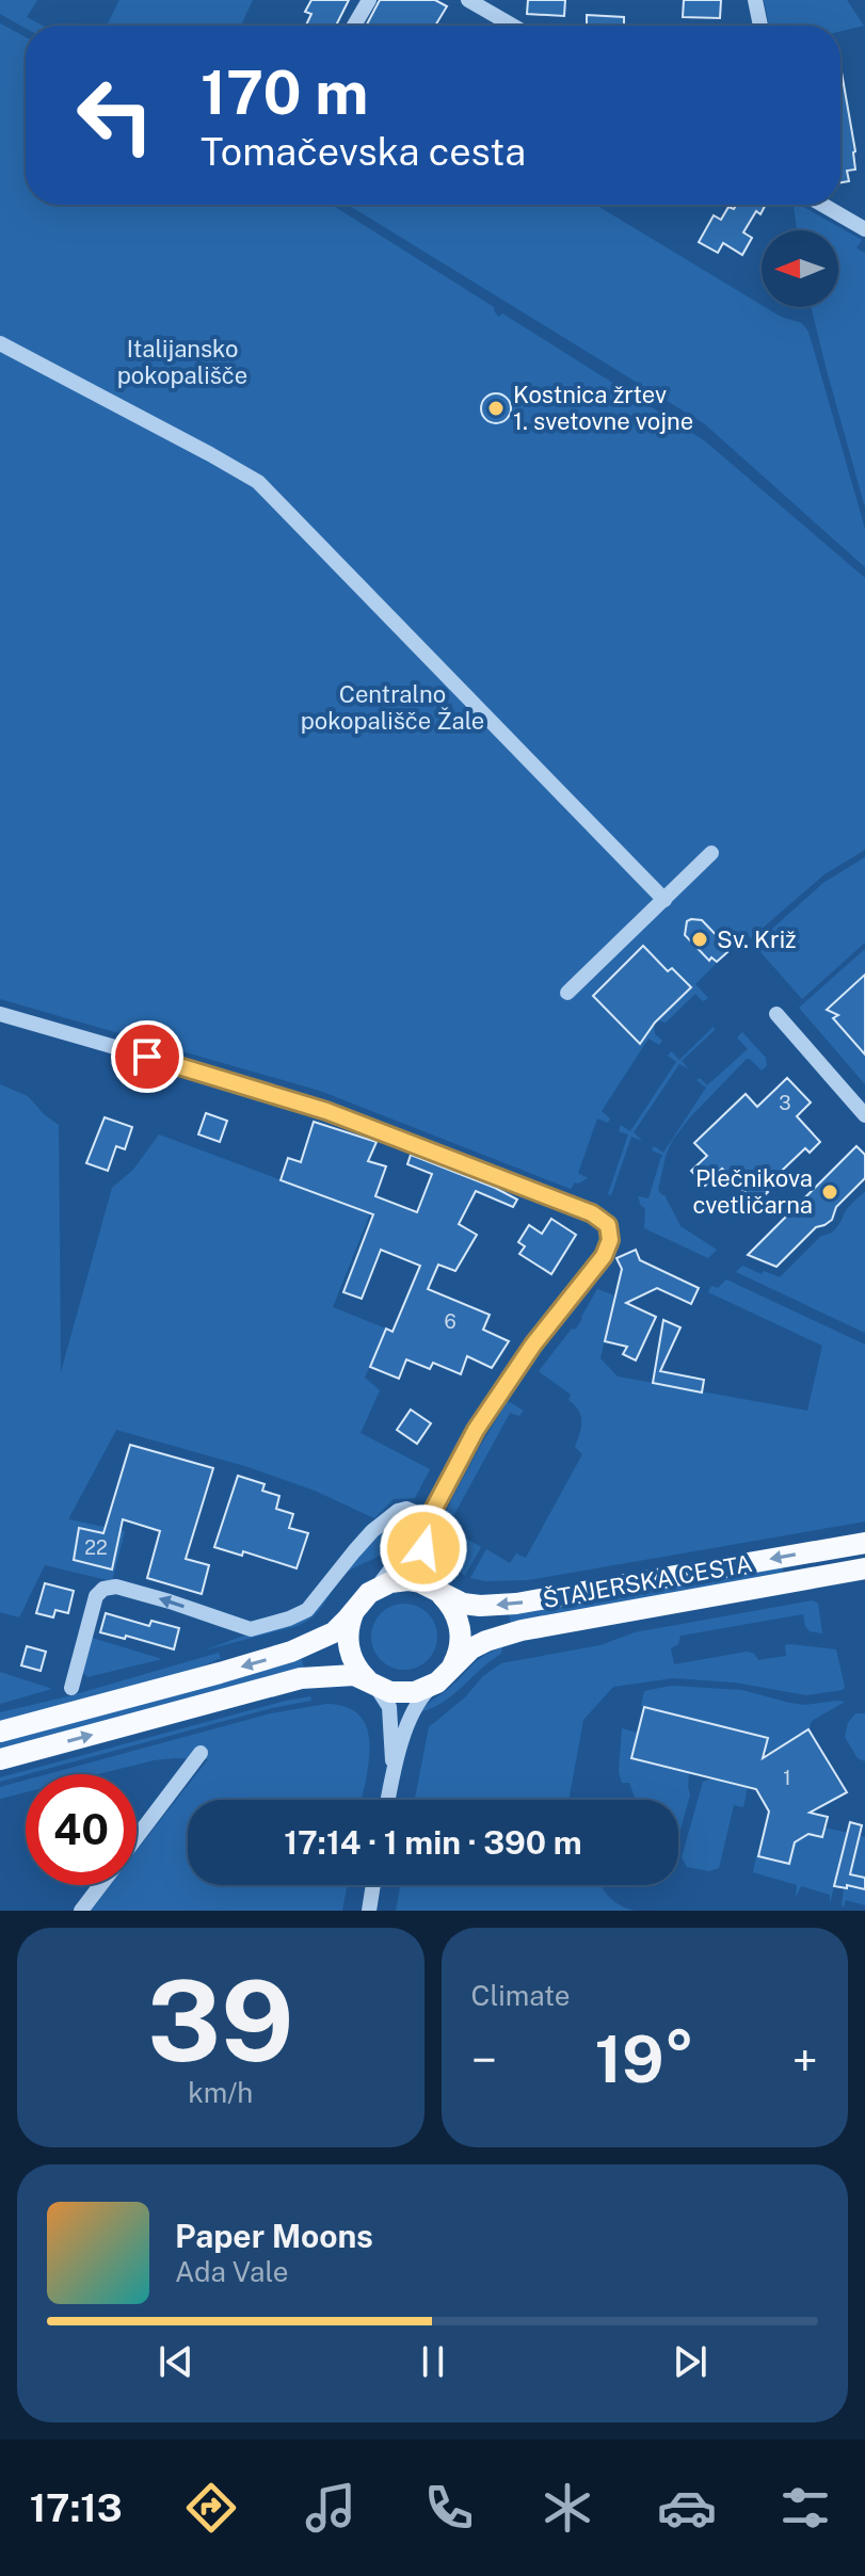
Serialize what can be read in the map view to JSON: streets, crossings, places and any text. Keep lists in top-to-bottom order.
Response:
{
  "streets": {
    "main road": ["ŠTAJERSKA CESTA"]
  },
  "parks": ["Italijansko pokopališče", "Centralno pokopališče Žale"],
  "places": ["Kostnica žrtev 1. svetovne vojne", "Sv. Križ", "Plečnikova cvetličarna"],
  "house_numbers": [
    "3",
    "6",
    "22",
    "1"
  ],
  "north": "left",
  "page": {
    "turn": ["170 m", "Tomačevska cesta"],
    "limit": "40",
    "trip": "17:14 · 1 min · 390 m",
    "tile": [
      ["39", "km/h"],
      "Climate"
    ],
    "heat": ["−", "19°", "+"],
    "song": ["Paper Moons", "Ada Vale"],
    "tabs": "17:13"
  }
}
